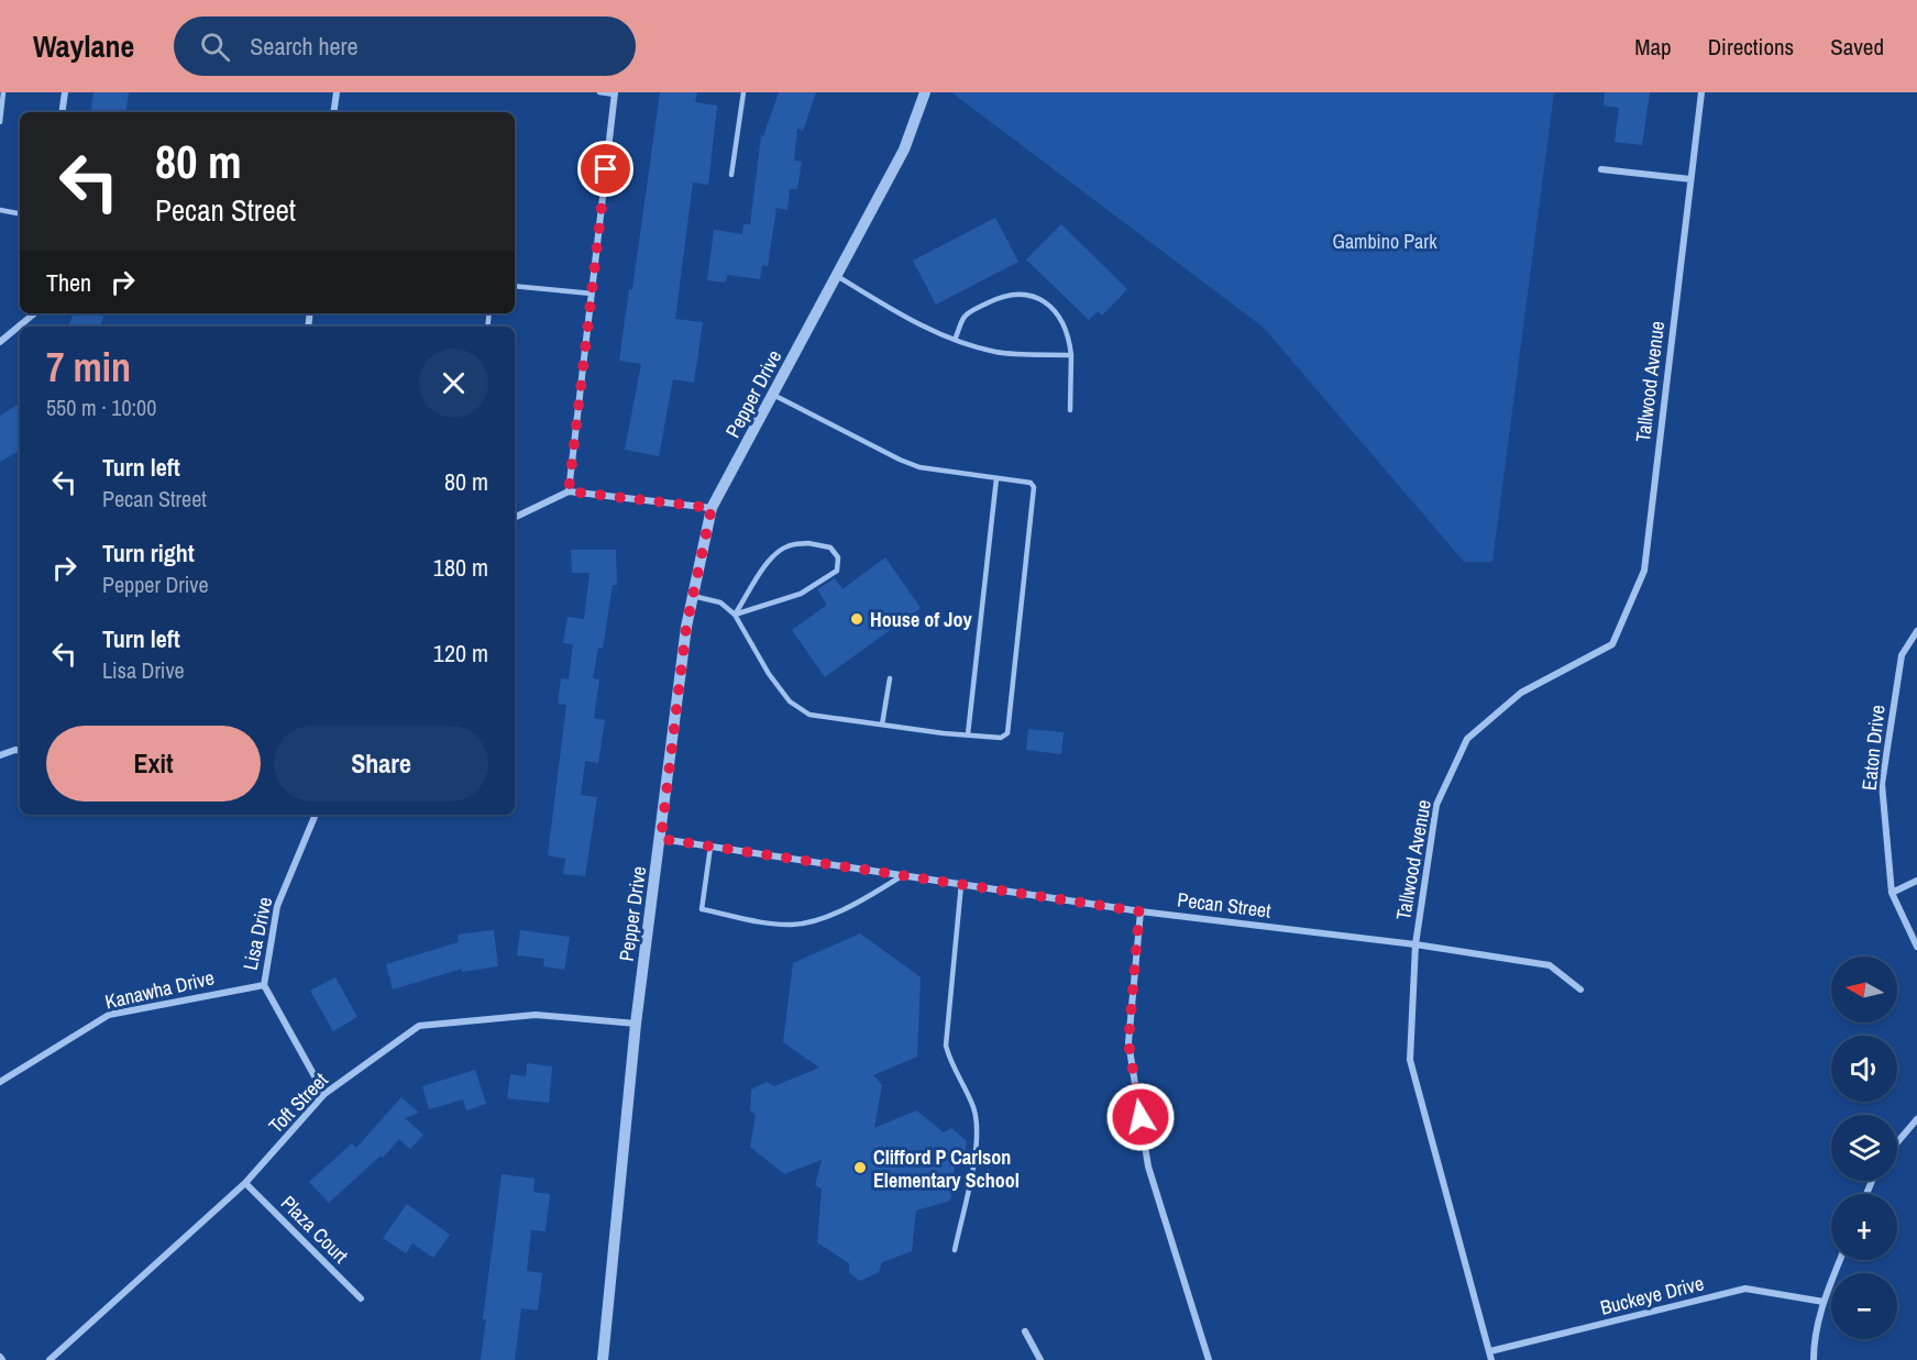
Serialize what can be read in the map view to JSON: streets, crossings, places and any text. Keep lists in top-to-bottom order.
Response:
{
  "streets": {
    "street": [
      "Tallwood Avenue",
      "Pepper Drive",
      "Eaton Drive",
      "Pecan Street",
      "Lisa Drive",
      "Kanawha Drive",
      "Toft Street",
      "Plaza Court",
      "Buckeye Drive"
    ]
  },
  "crossings": [
    ["Tallwood Avenue", "Pecan Street"],
    ["Tallwood Avenue", "Buckeye Drive"],
    ["Pepper Drive", "Pecan Street"],
    ["Pepper Drive", "Toft Street"],
    ["Lisa Drive", "Kanawha Drive"],
    ["Lisa Drive", "Toft Street"],
    ["Toft Street", "Plaza Court"]
  ],
  "parks": ["Gambino Park"],
  "places": ["House of Joy", "Clifford P Carlson Elementary School"],
  "north": "left",
  "page": {
    "header": "Waylane",
    "search": "Search here",
    "nav": ["Map", "Directions", "Saved"],
    "turn": ["80 m", "Pecan Street"],
    "then": "Then",
    "heading": ["7 min", "550 m · 10:00"],
    "list": [
      {
        "name": "Turn left",
        "note": "Pecan Street",
        "value": "80 m"
      },
      {
        "name": "Turn right",
        "note": "Pepper Drive",
        "value": "180 m"
      },
      {
        "name": "Turn left",
        "note": "Lisa Drive",
        "value": "120 m"
      }
    ],
    "buttons": ["Exit", "Share"],
    "map_buttons": ["+", "−"]
  }
}
